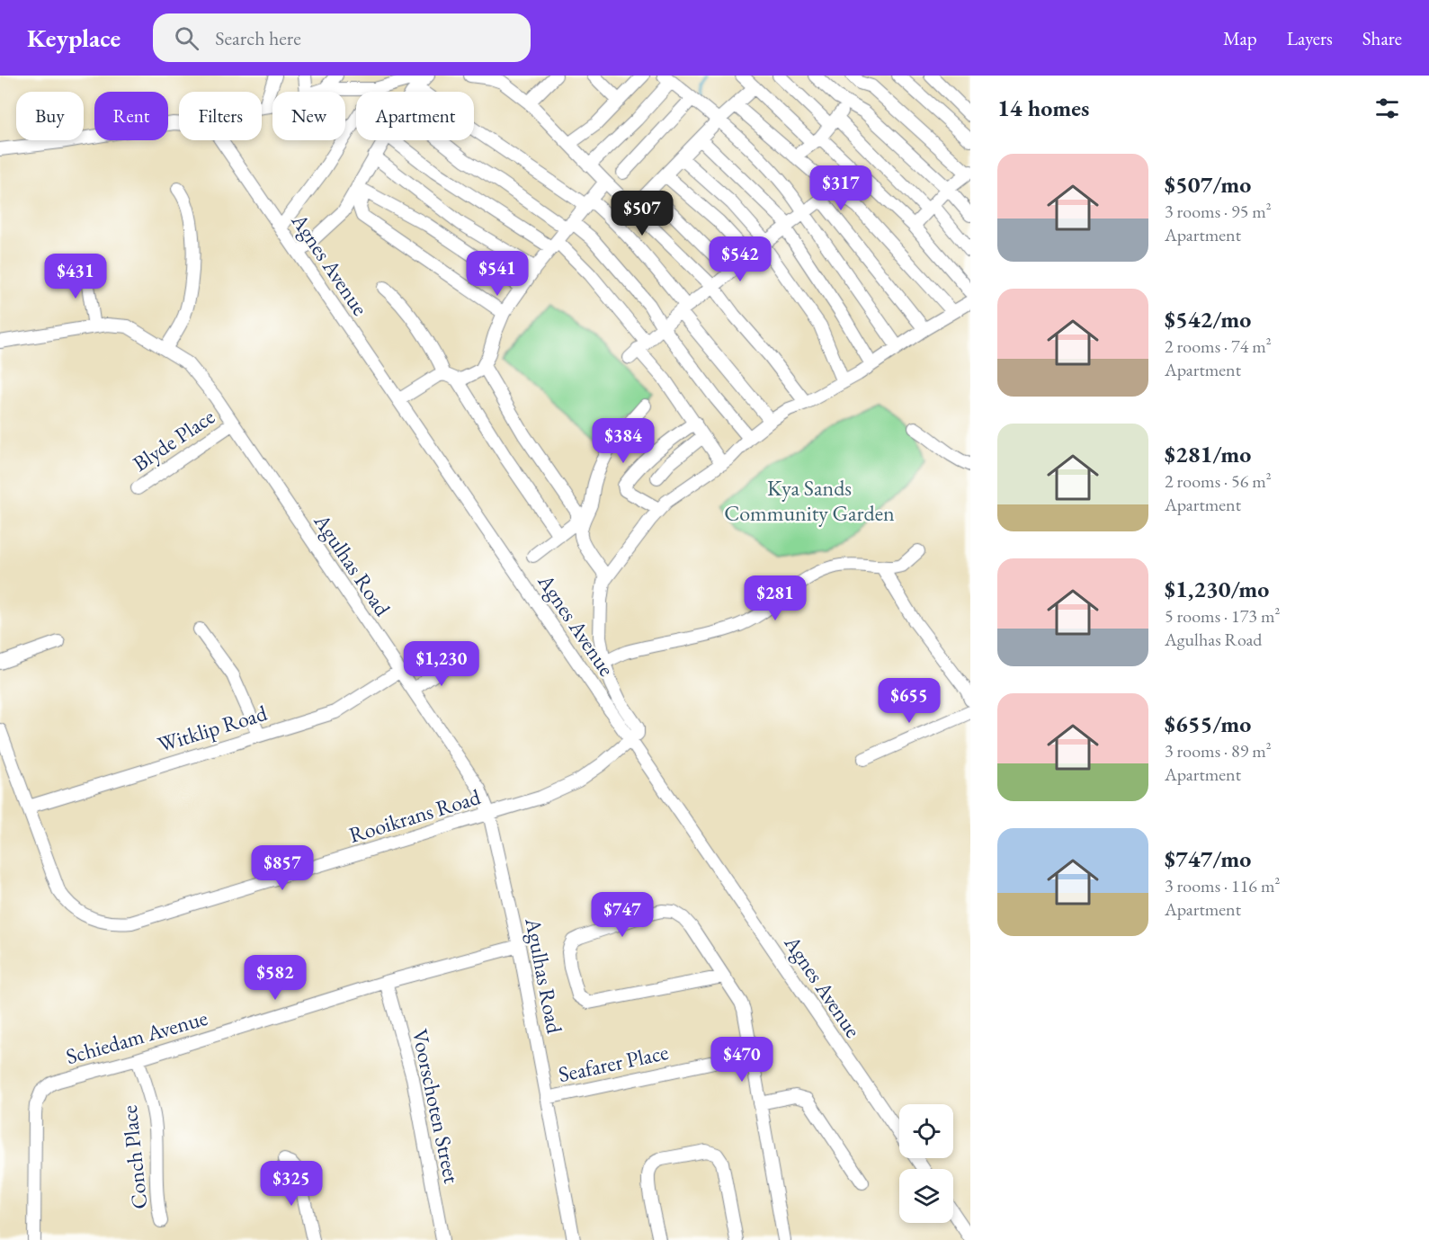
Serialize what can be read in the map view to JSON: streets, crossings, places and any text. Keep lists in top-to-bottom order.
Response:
{
  "streets": {
    "street": [
      "Agnes Avenue",
      "Blyde Place",
      "Agulhas Road",
      "Witklip Road",
      "Rooikrans Road",
      "Schiedam Avenue",
      "Seafarer Place",
      "Voorschoten Street",
      "Conch Place"
    ]
  },
  "crossings": [
    ["Agnes Avenue", "Rooikrans Road"],
    ["Blyde Place", "Agulhas Road"],
    ["Agulhas Road", "Witklip Road"],
    ["Agulhas Road", "Rooikrans Road"],
    ["Agulhas Road", "Schiedam Avenue"],
    ["Agulhas Road", "Seafarer Place"],
    ["Witklip Road", "Rooikrans Road"],
    ["Schiedam Avenue", "Voorschoten Street"],
    ["Schiedam Avenue", "Conch Place"]
  ],
  "parks": ["Kya Sands Community Garden"],
  "page": {
    "header": "Keyplace",
    "search": "Search here",
    "nav": ["Map", "Layers", "Share"],
    "heading": "14 homes",
    "chip": [
      "Buy",
      "Rent",
      "Filters",
      "New",
      "Apartment"
    ],
    "list": [
      {
        "name": "$507/mo",
        "note": "3 rooms · 95 m² · Apartment"
      },
      {
        "name": "$542/mo",
        "note": "2 rooms · 74 m² · Apartment"
      },
      {
        "name": "$281/mo",
        "note": "2 rooms · 56 m² · Apartment"
      },
      {
        "name": "$1,230/mo",
        "note": "5 rooms · 173 m² · Agulhas Road"
      },
      {
        "name": "$655/mo",
        "note": "3 rooms · 89 m² · Apartment"
      },
      {
        "name": "$747/mo",
        "note": "3 rooms · 116 m² · Apartment"
      }
    ],
    "price": [
      "$317",
      "$507",
      "$542",
      "$541",
      "$431",
      "$384",
      "$281",
      "$1,230",
      "$655",
      "$857",
      "$747",
      "$582",
      "$470",
      "$325"
    ]
  }
}
